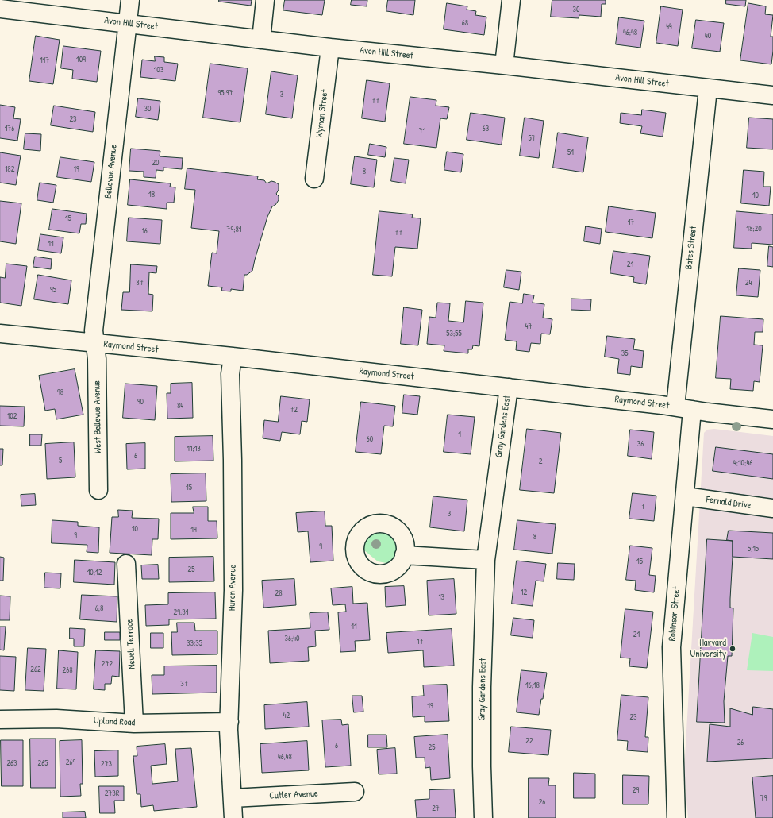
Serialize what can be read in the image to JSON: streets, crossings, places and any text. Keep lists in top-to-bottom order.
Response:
{
  "streets": {
    "street": [
      "Avon Hill Street",
      "Wyman Street",
      "Bellevue Avenue",
      "Bates Street",
      "Raymond Street",
      "West Bellevue Avenue",
      "Gray Gardens East",
      "Fernald Drive",
      "Huron Avenue",
      "Robinson Street",
      "Newell Terrace",
      "Upland Road",
      "Cutler Avenue"
    ]
  },
  "crossings": [
    ["Avon Hill Street", "Wyman Street"],
    ["Avon Hill Street", "Bellevue Avenue"],
    ["Avon Hill Street", "Bates Street"],
    ["Bellevue Avenue", "Raymond Street"],
    ["Bellevue Avenue", "West Bellevue Avenue"],
    ["Bates Street", "Raymond Street"],
    ["Raymond Street", "West Bellevue Avenue"],
    ["Raymond Street", "Gray Gardens East"],
    ["Raymond Street", "Huron Avenue"],
    ["Raymond Street", "Robinson Street"],
    ["Fernald Drive", "Robinson Street"],
    ["Huron Avenue", "Upland Road"],
    ["Huron Avenue", "Cutler Avenue"],
    ["Newell Terrace", "Upland Road"]
  ],
  "places": ["Harvard University"],
  "house_numbers": [
    "30",
    "68",
    "44",
    "46;48",
    "40",
    "109",
    "117",
    "103",
    "95;97",
    "3",
    "77",
    "30",
    "23",
    "176",
    "63",
    "71",
    "57",
    "51",
    "20",
    "182",
    "19",
    "8",
    "18",
    "10",
    "15",
    "17",
    "18;20",
    "79;81",
    "16",
    "77",
    "11",
    "21",
    "87",
    "24",
    "95",
    "47",
    "53;55",
    "35",
    "98",
    "90",
    "84",
    "72",
    "102",
    "1",
    "60",
    "36",
    "11;13",
    "6",
    "5",
    "2",
    "4;10;46",
    "15",
    "7",
    "3",
    "10",
    "19",
    "9",
    "8",
    "9",
    "5,15",
    "15",
    "25",
    "10;12",
    "12",
    "28",
    "13",
    "6;8",
    "29;31",
    "11",
    "21",
    "36;40",
    "17",
    "33;35",
    "272",
    "262",
    "268",
    "37",
    "16;18",
    "19",
    "42",
    "23",
    "22",
    "26",
    "6",
    "25",
    "46,48",
    "269",
    "263",
    "265",
    "273",
    "29",
    "273R",
    "79",
    "26",
    "27"
  ]
}
